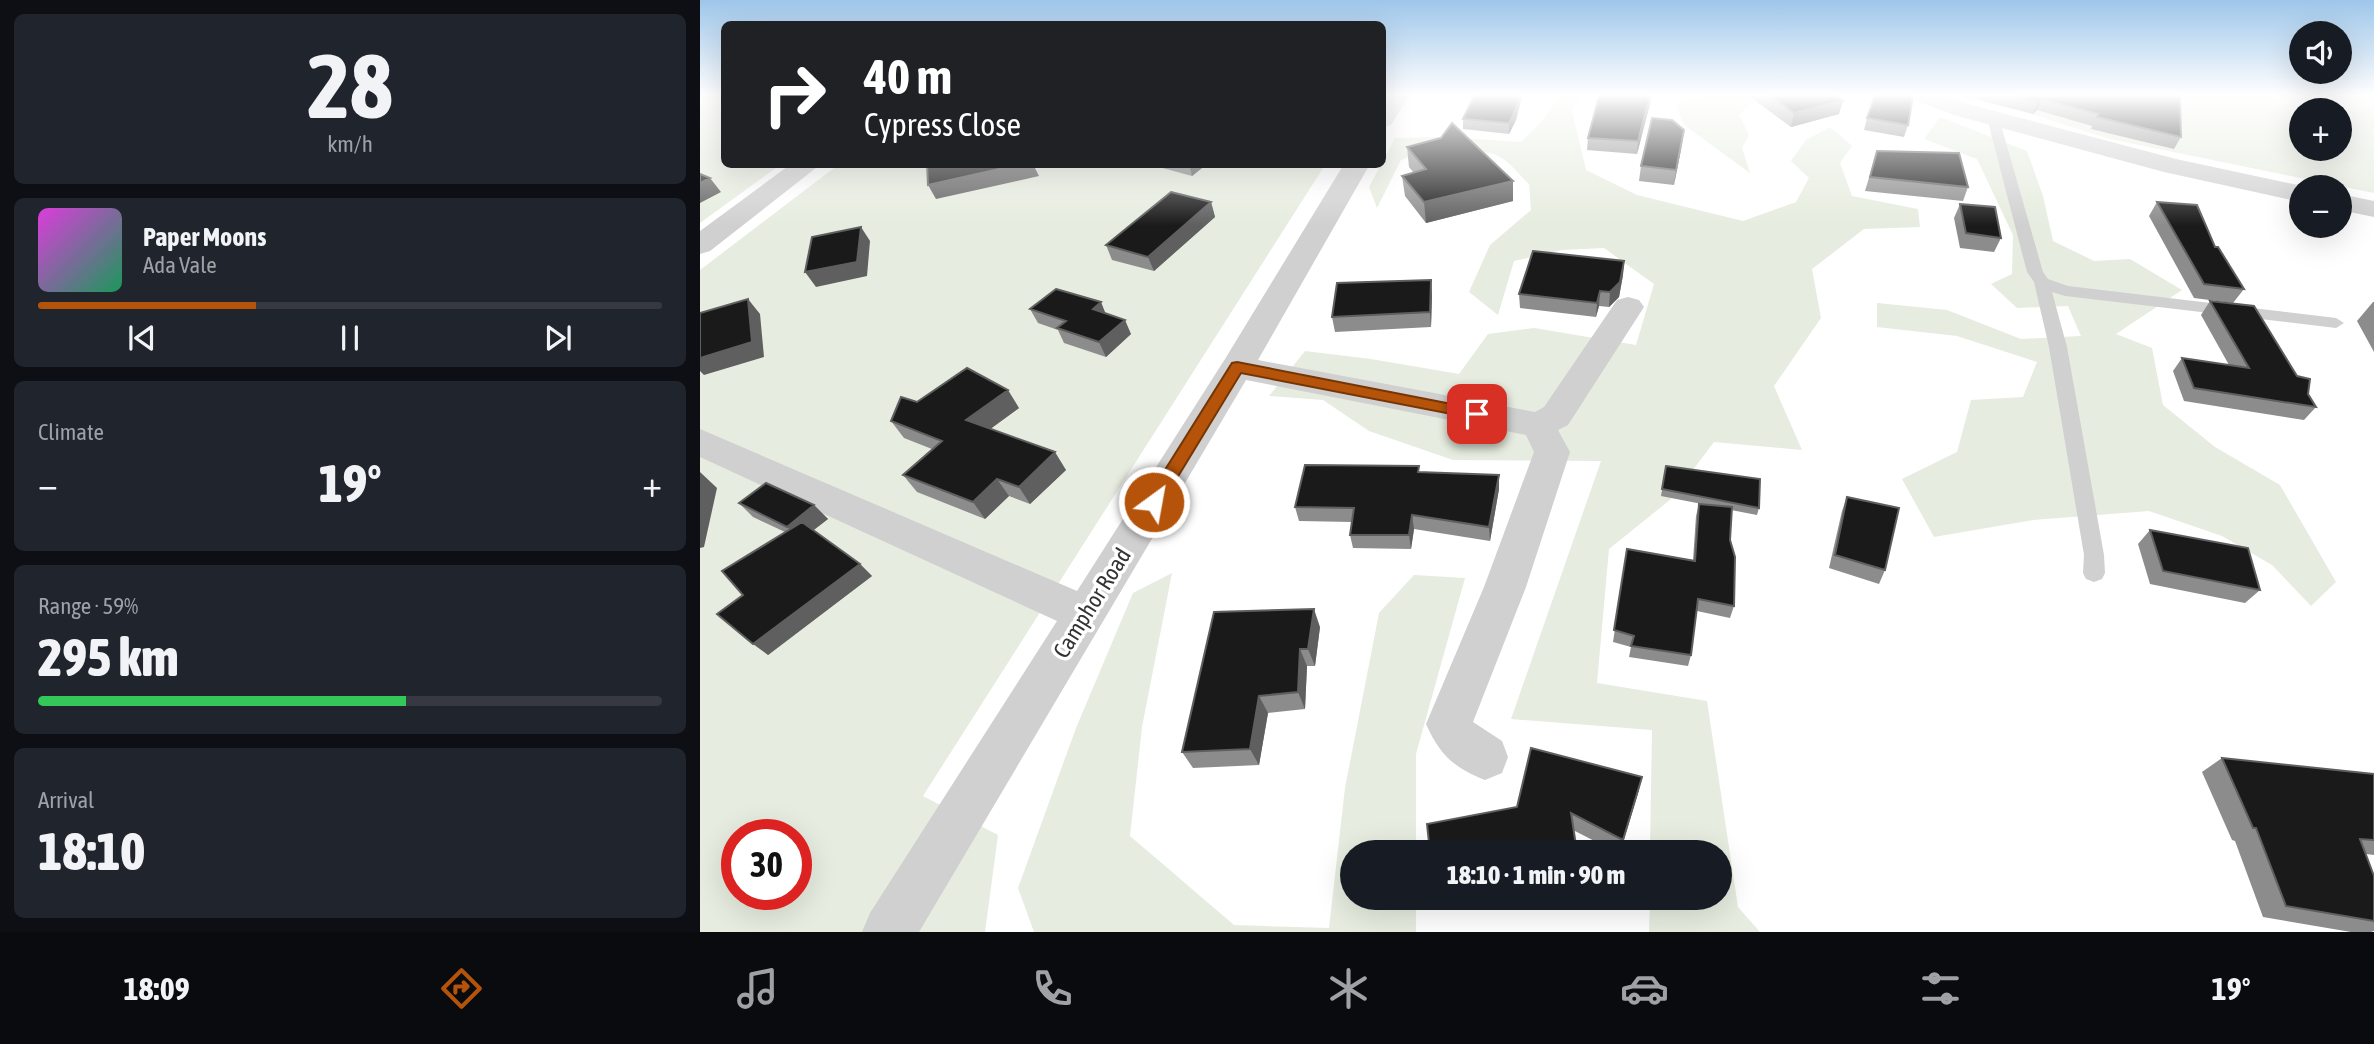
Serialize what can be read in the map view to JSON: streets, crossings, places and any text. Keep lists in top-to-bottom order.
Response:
{
  "streets": {
    "street": ["Camphor Road"]
  },
  "page": {
    "tile": [
      ["28", "km/h"],
      "Climate",
      ["Range · 59%", "295 km"],
      ["Arrival", "18:10"]
    ],
    "map_buttons": ["+", "−"],
    "turn": ["40 m", "Cypress Close"],
    "song": ["Paper Moons", "Ada Vale"],
    "heat": ["−", "19°", "+"],
    "limit": "30",
    "trip": "18:10 · 1 min · 90 m",
    "tabs": ["18:09", "19°"]
  }
}
